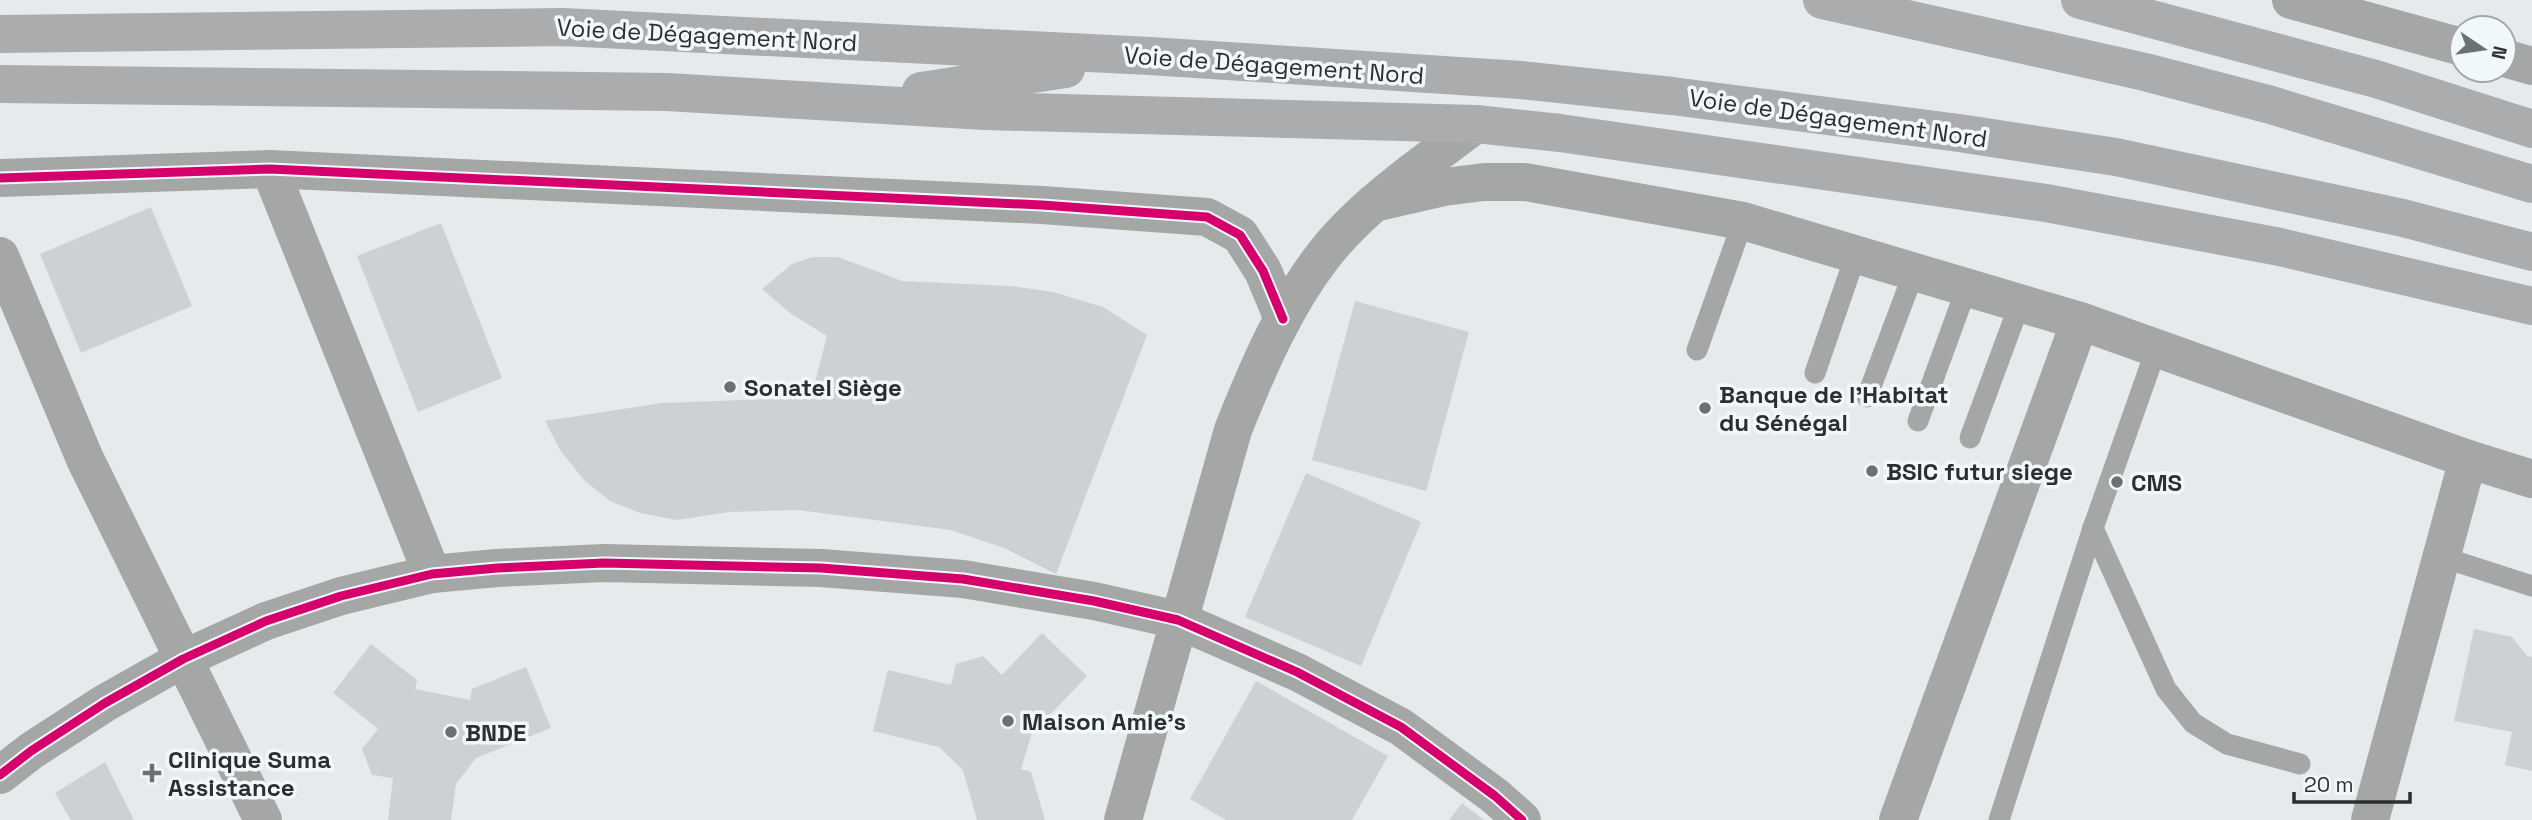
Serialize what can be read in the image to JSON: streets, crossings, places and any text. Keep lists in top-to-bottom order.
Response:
{
  "streets": {
    "highway": ["Voie de Dégagement Nord"]
  },
  "places": {
    "other": [
      "Sonatel Siège",
      "Banque de l’Habitat du Sénégal",
      "BSIC futur siege",
      "CMS",
      "Maison Amie's",
      "BNDE"
    ],
    "health": ["Clinique Suma Assistance"]
  },
  "scale_bar": "20 m",
  "north": "right"
}
